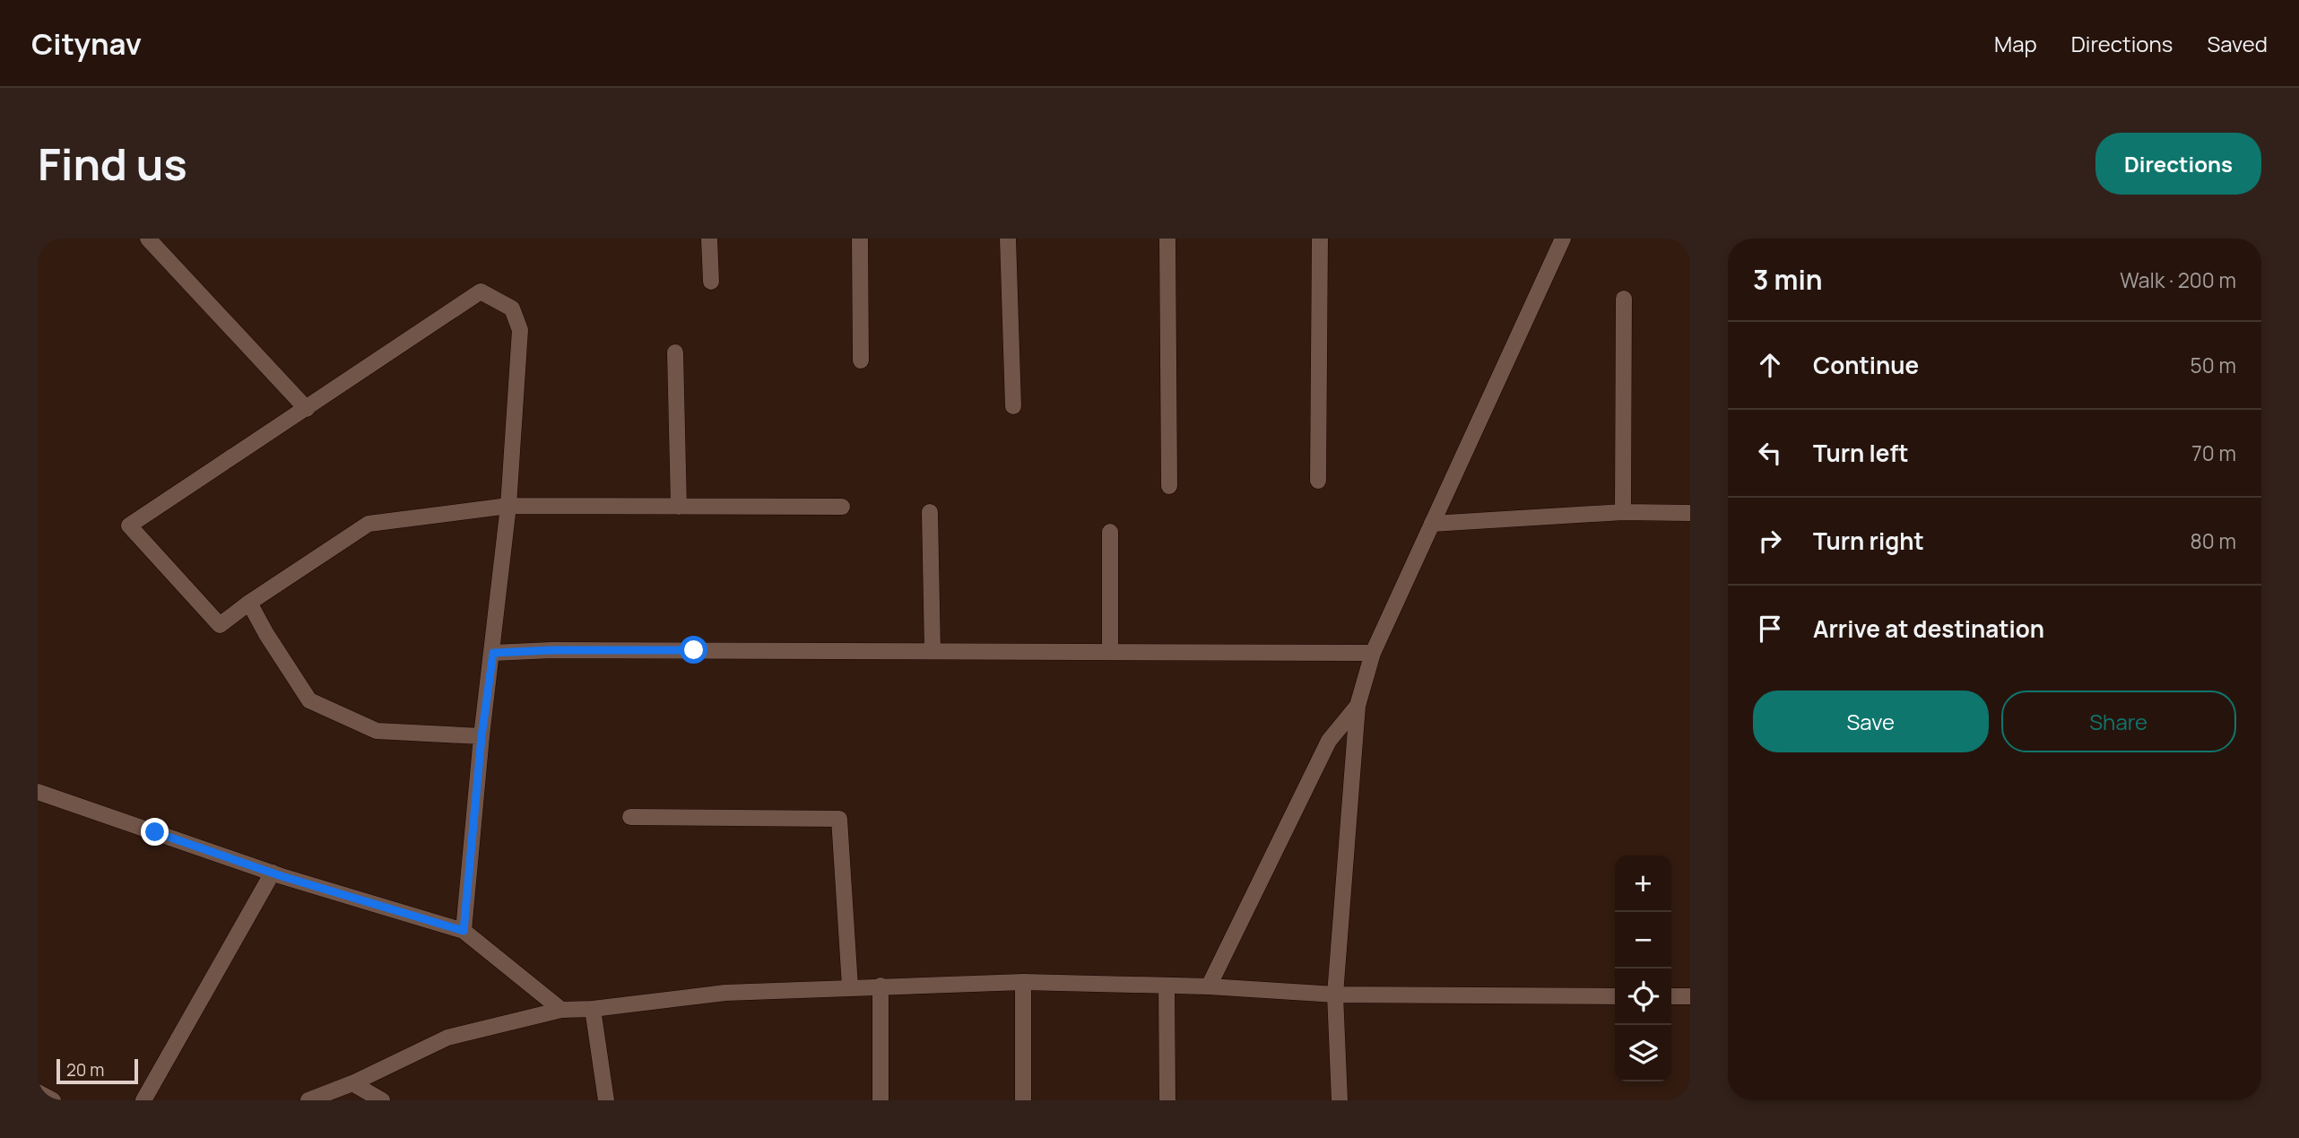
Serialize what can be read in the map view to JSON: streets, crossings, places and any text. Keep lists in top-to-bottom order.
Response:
{
  "scale_bar": "20 m",
  "page": {
    "header": "Citynav",
    "nav": ["Map", "Directions", "Saved"],
    "buttons": [
      "Directions",
      ["Save", "Share"]
    ],
    "title": "Find us",
    "heading": ["3 min", "Walk · 200 m"],
    "list": [
      ["Continue", "50 m"],
      ["Turn left", "70 m"],
      ["Turn right", "80 m"],
      "Arrive at destination"
    ],
    "map_buttons": ["+", "−"],
    "scale": "20 m"
  }
}
